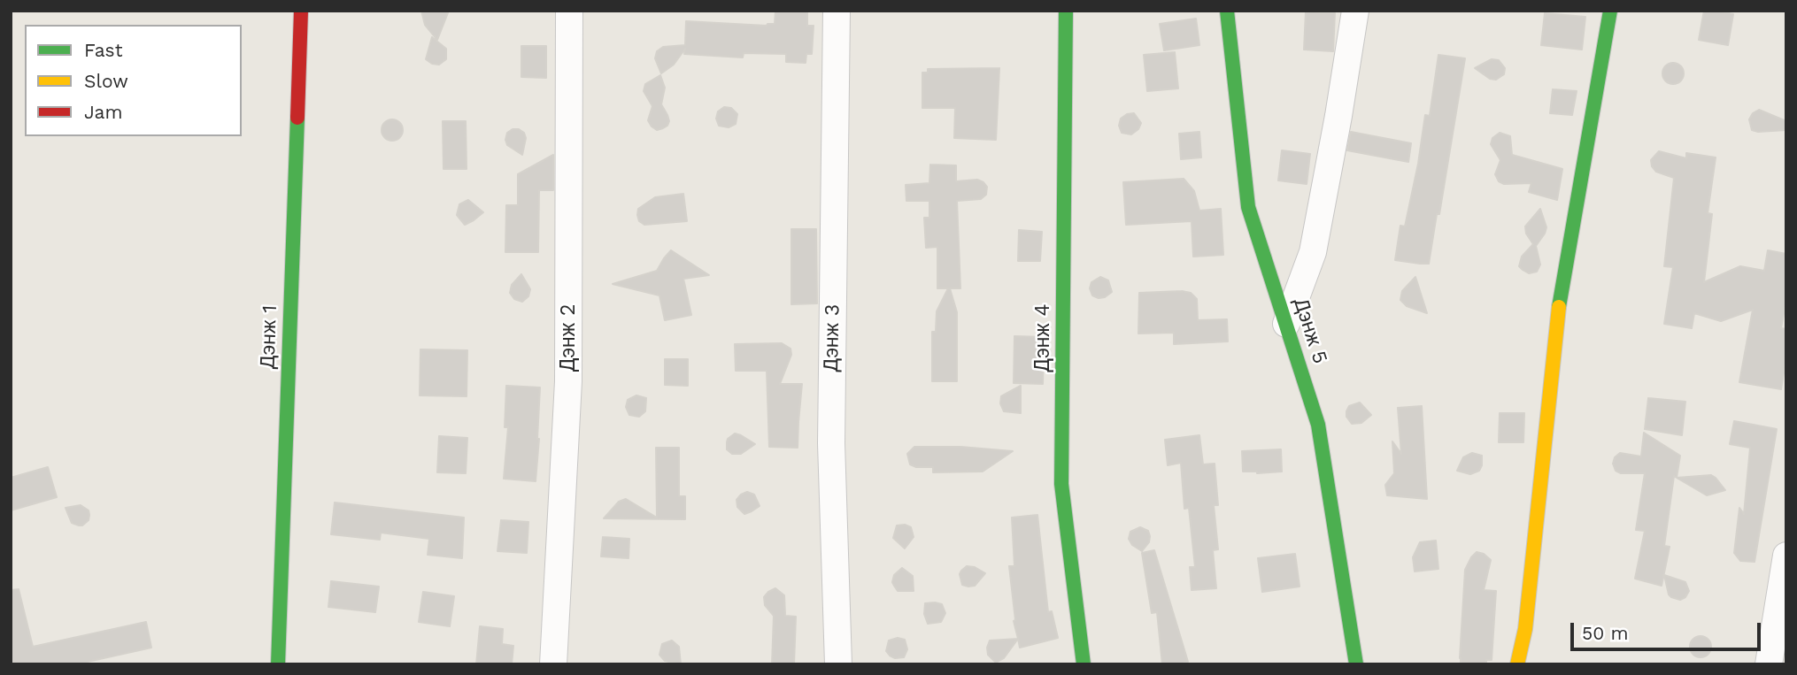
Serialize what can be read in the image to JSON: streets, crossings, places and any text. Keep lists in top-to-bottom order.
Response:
{
  "streets": {
    "street": [
      "Дэнж 5",
      "Дэнж 1",
      "Дэнж 2",
      "Дэнж 3",
      "Дэнж 4"
    ]
  },
  "legend": ["Fast", "Slow", "Jam"],
  "scale_bar": "50 m"
}
